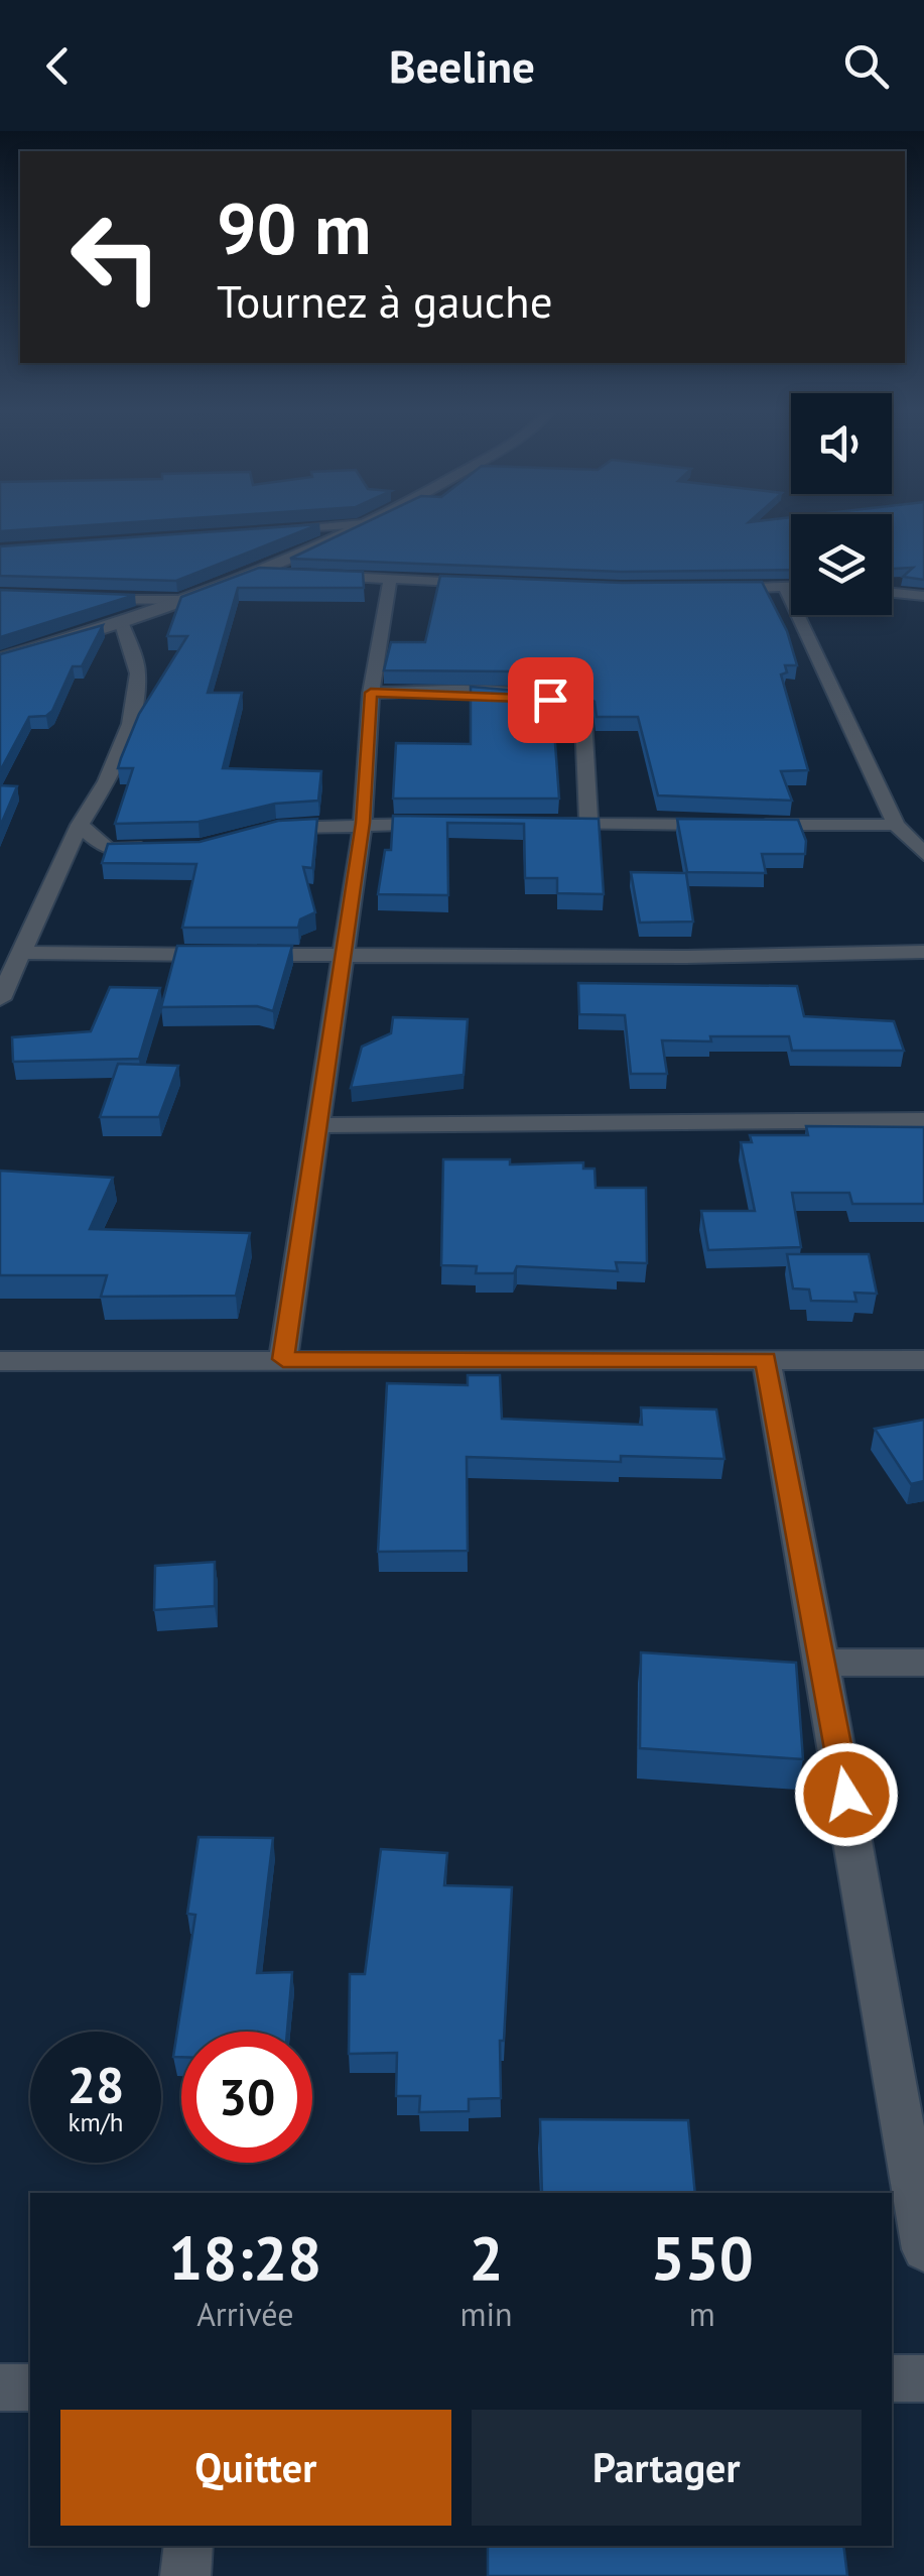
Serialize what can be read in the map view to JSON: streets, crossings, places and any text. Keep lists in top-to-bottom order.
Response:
{
  "page": {
    "header": "Beeline",
    "turn": ["90 m", "Tournez à gauche"],
    "speed": "28 km/h",
    "limit": "30",
    "eta": [
      "18:28",
      "Arrivée",
      "2",
      "min",
      "550",
      "m"
    ],
    "buttons": ["Quitter", "Partager"]
  }
}
